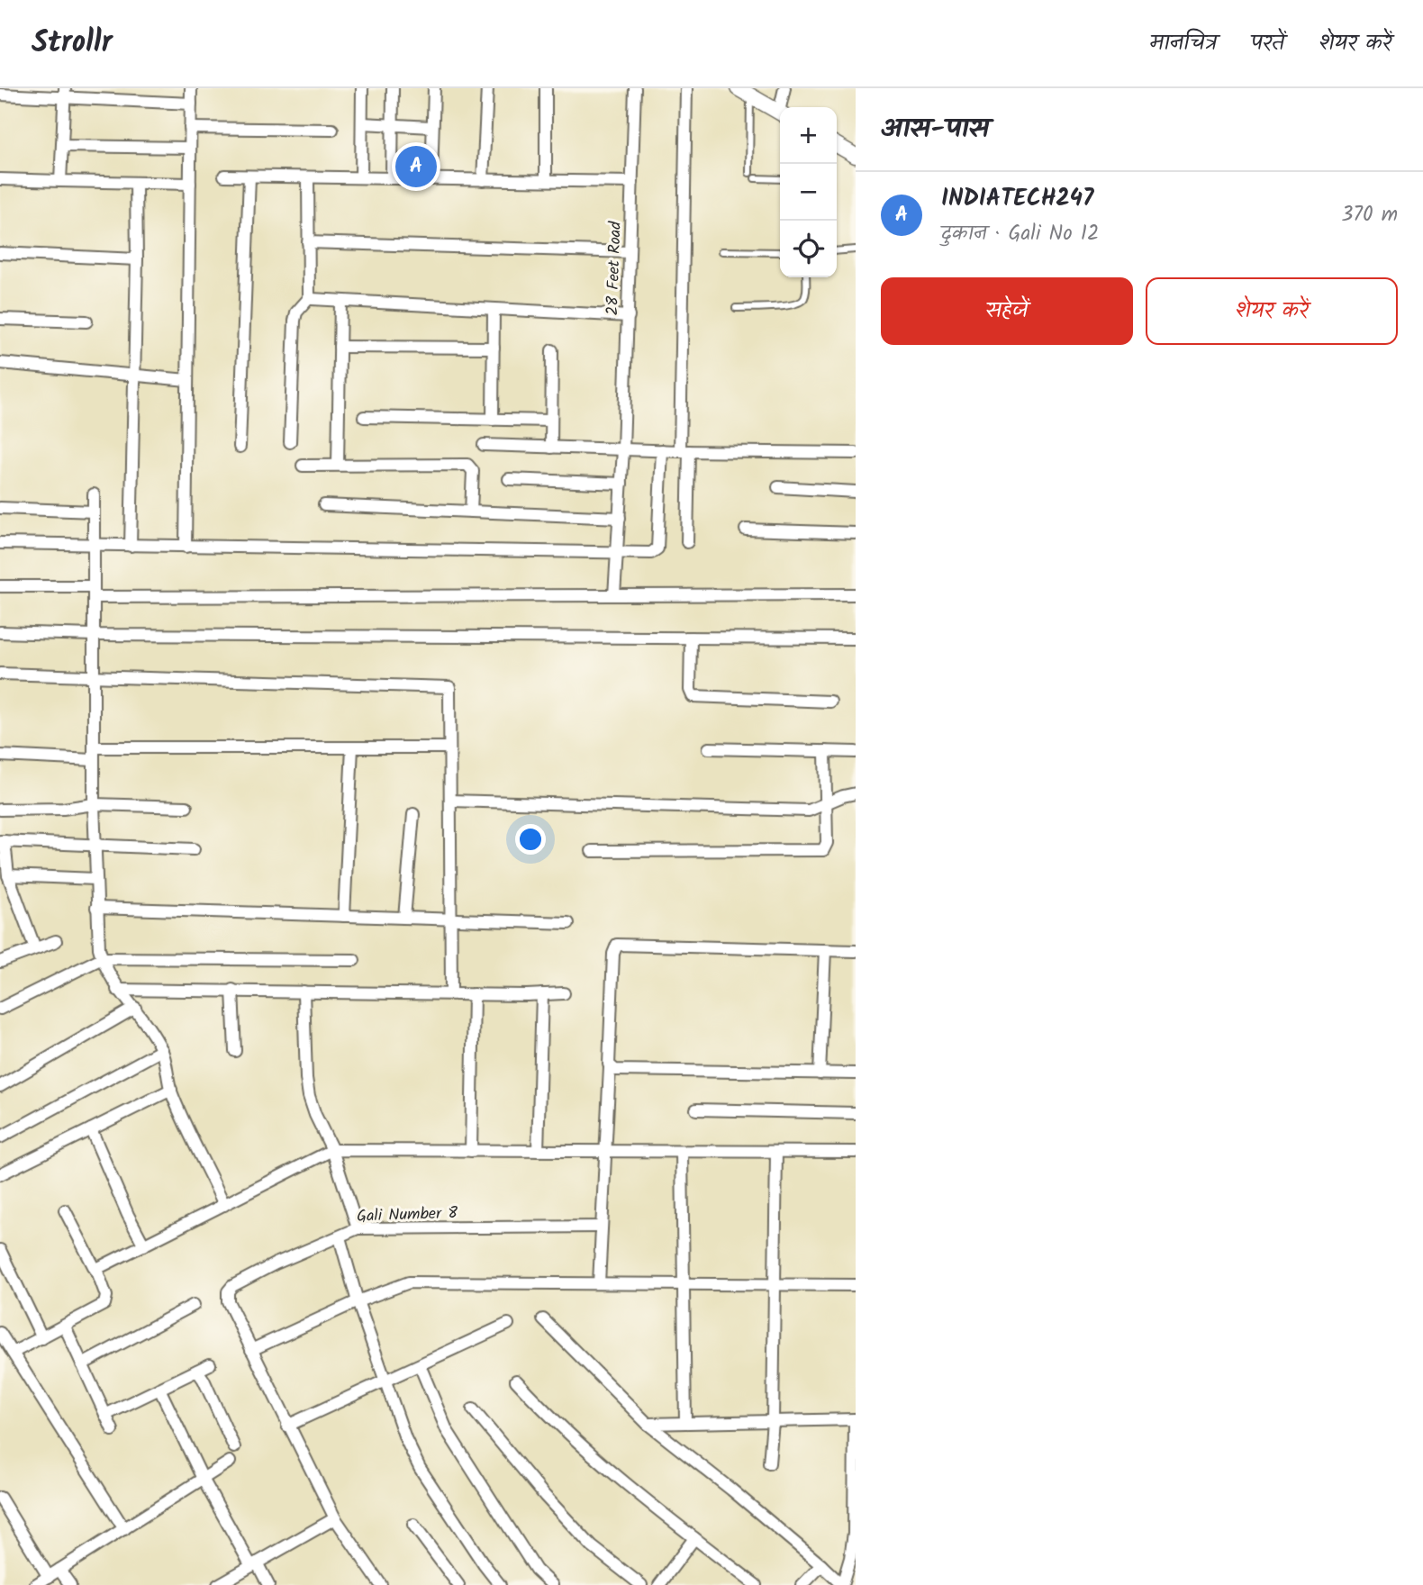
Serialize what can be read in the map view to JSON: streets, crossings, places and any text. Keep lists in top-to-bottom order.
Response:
{
  "streets": {
    "street": ["28 Feet Road", "Gali Number 8"]
  },
  "page": {
    "header": "Strollr",
    "nav": ["मानचित्र", "परतें", "शेयर करें"],
    "heading": "आस-पास",
    "map_buttons": ["+", "−"],
    "pins": "A",
    "list": [
      {
        "mark": "A",
        "name": "INDIATECH247",
        "note": "दुकान · Gali No 12",
        "value": "370 m"
      }
    ],
    "buttons": ["सहेजें", "शेयर करें"]
  }
}
